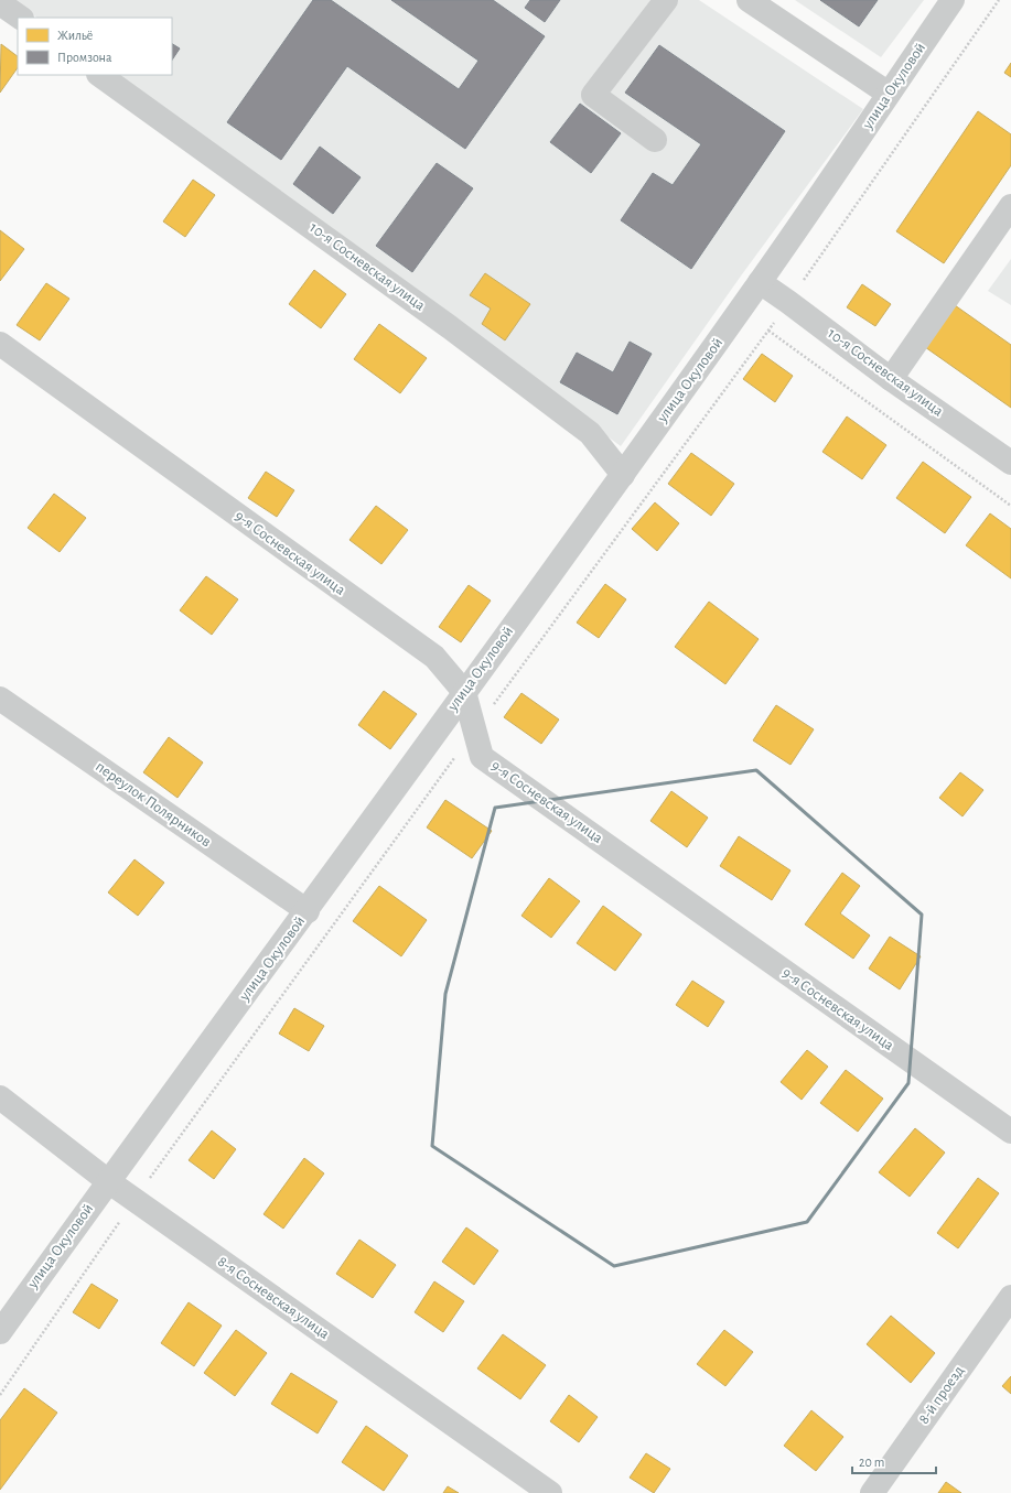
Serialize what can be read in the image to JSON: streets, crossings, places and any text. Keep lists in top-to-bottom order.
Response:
{
  "streets": {
    "street": [
      "улица Окуловой",
      "10-я Сосневская улица",
      "9-я Сосневская улица",
      "переулок Полярников",
      "8-я Сосневская улица",
      "8-й проезд"
    ]
  },
  "crossings": [
    ["улица Окуловой", "10-я Сосневская улица"],
    ["улица Окуловой", "9-я Сосневская улица"],
    ["улица Окуловой", "переулок Полярников"],
    ["улица Окуловой", "8-я Сосневская улица"]
  ],
  "legend": ["Жильё", "Промзона"],
  "scale_bar": "20 m"
}
